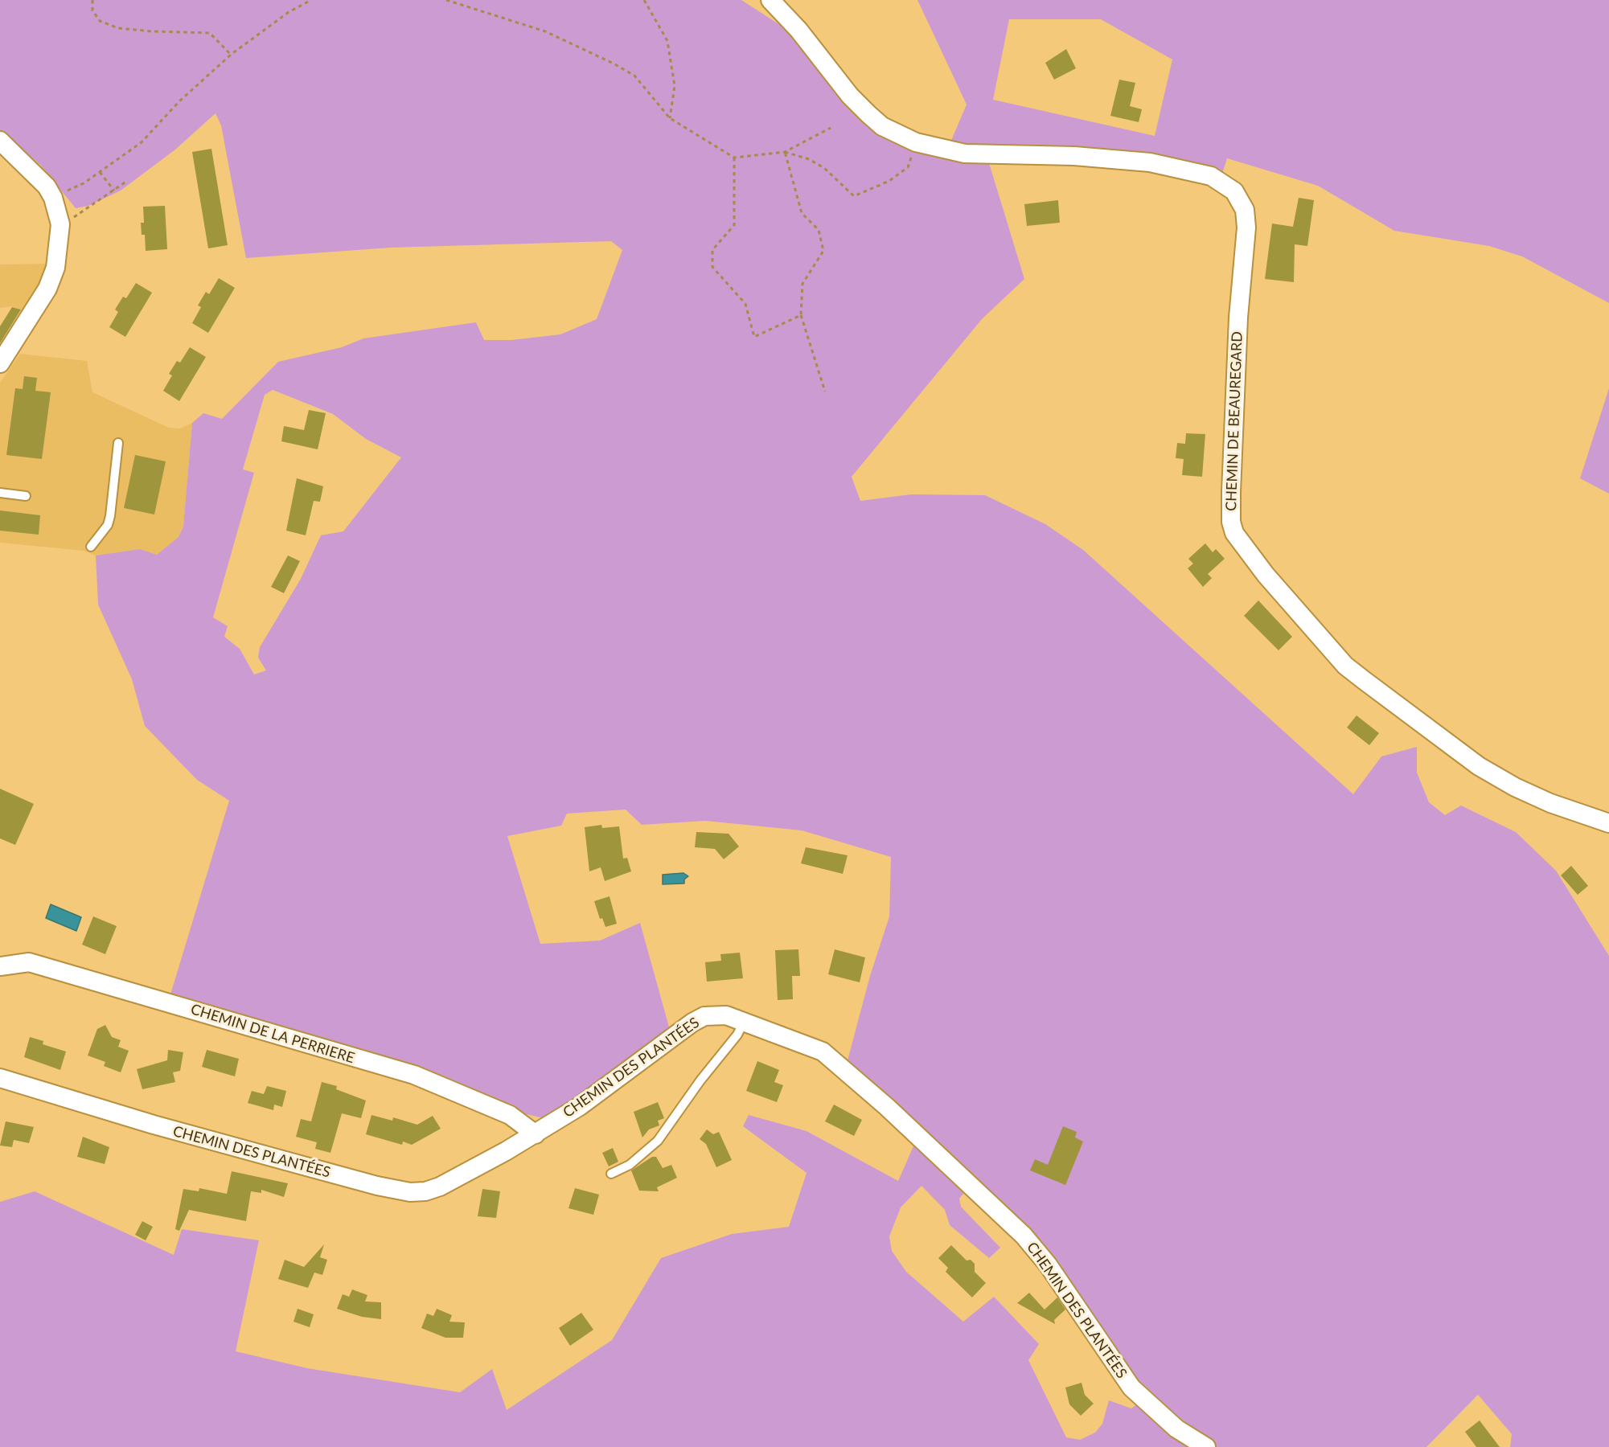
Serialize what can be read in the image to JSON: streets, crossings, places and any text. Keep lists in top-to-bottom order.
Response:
{
  "streets": {
    "street": ["CHEMIN DE BEAUREGARD", "CHEMIN DE LA PERRIERE", "CHEMIN DES PLANTÉES"]
  },
  "crossings": [
    ["CHEMIN DE LA PERRIERE", "CHEMIN DES PLANTÉES"]
  ]
}
